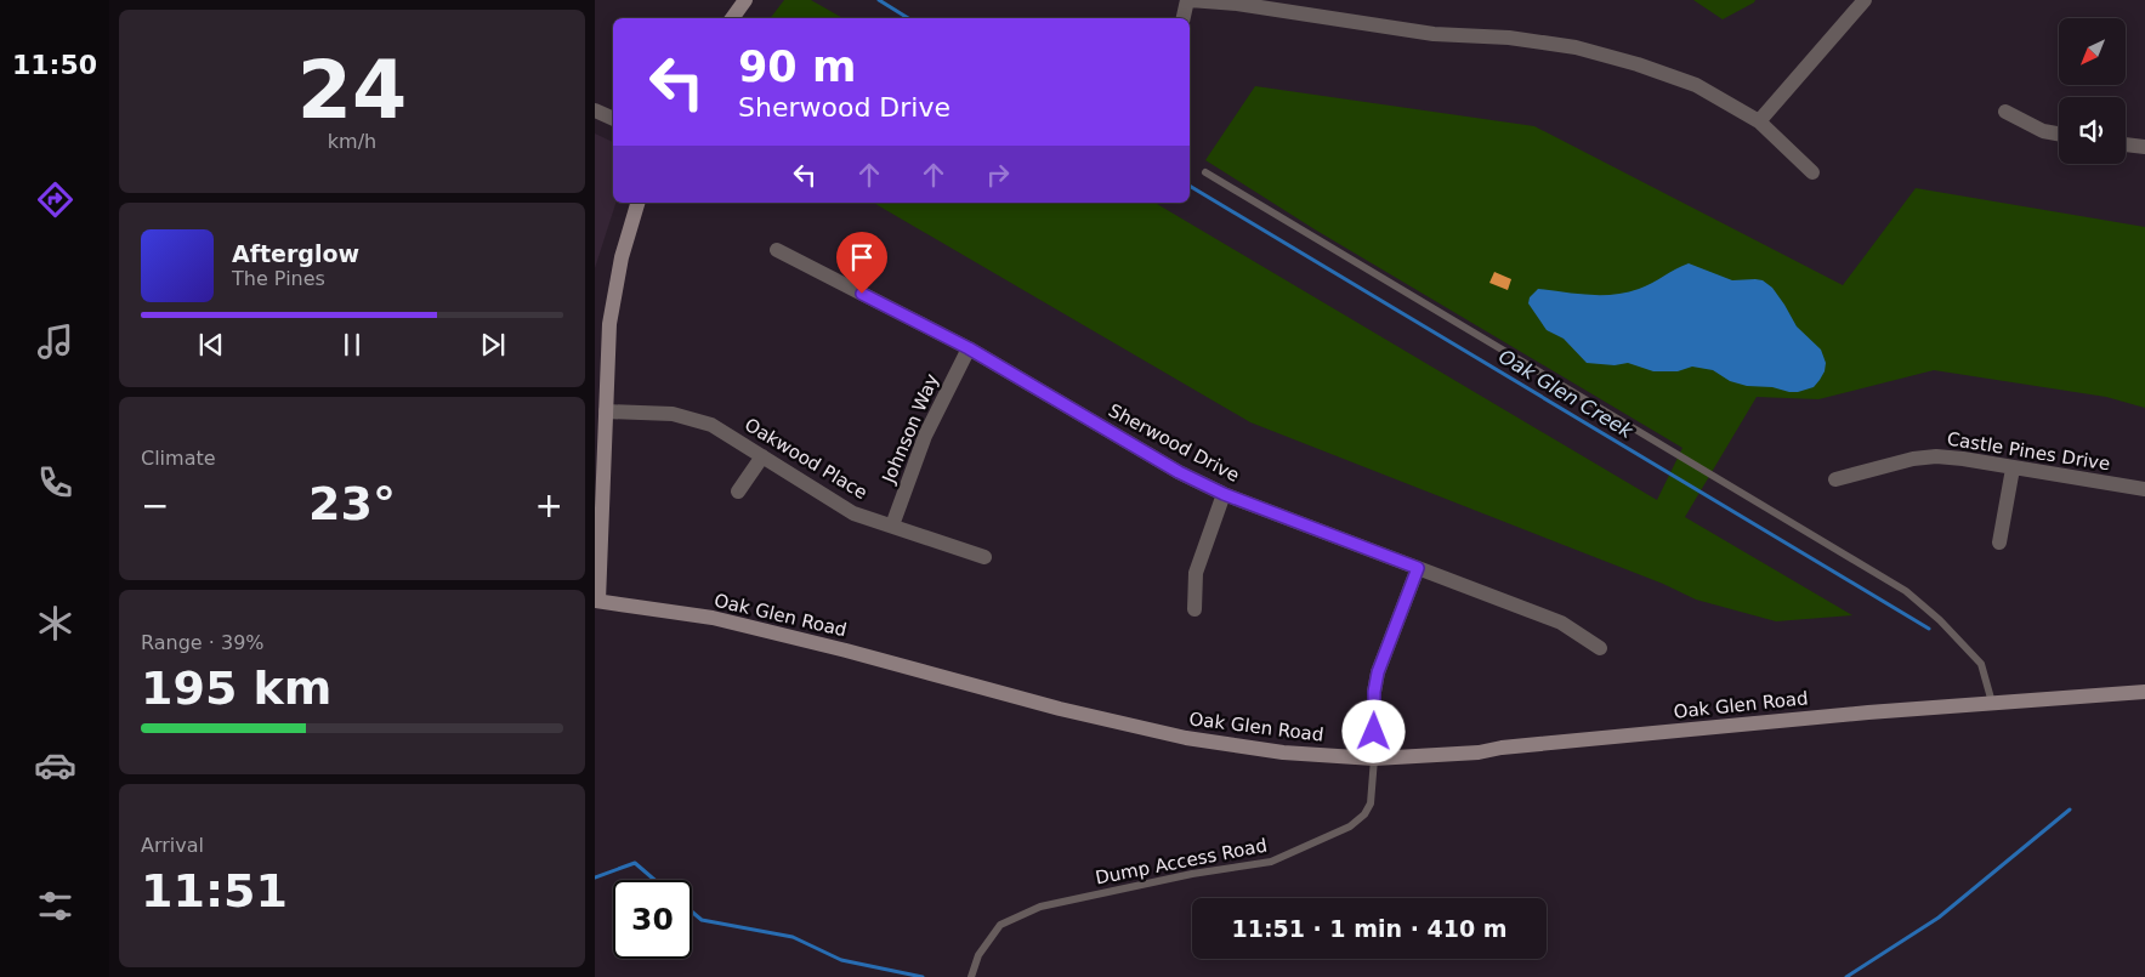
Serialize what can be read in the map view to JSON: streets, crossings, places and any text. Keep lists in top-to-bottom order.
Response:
{
  "streets": {
    "main road": ["Oak Glen Road"],
    "street": [
      "Johnson Way",
      "Sherwood Drive",
      "Castle Pines Drive",
      "Oakwood Place"
    ],
    "lane": ["Dump Access Road"]
  },
  "crossings": [
    ["Johnson Way", "Sherwood Drive"],
    ["Johnson Way", "Oakwood Place"],
    ["Oak Glen Road", "Dump Access Road"]
  ],
  "water": ["Oak Glen Creek"],
  "north": "bottom left",
  "page": {
    "tabs": "11:50",
    "tile": [
      ["24", "km/h"],
      "Climate",
      ["Range · 39%", "195 km"],
      ["Arrival", "11:51"]
    ],
    "turn": ["90 m", "Sherwood Drive"],
    "song": ["Afterglow", "The Pines"],
    "heat": ["−", "23°", "+"],
    "limit": "30",
    "trip": "11:51 · 1 min · 410 m"
  }
}
